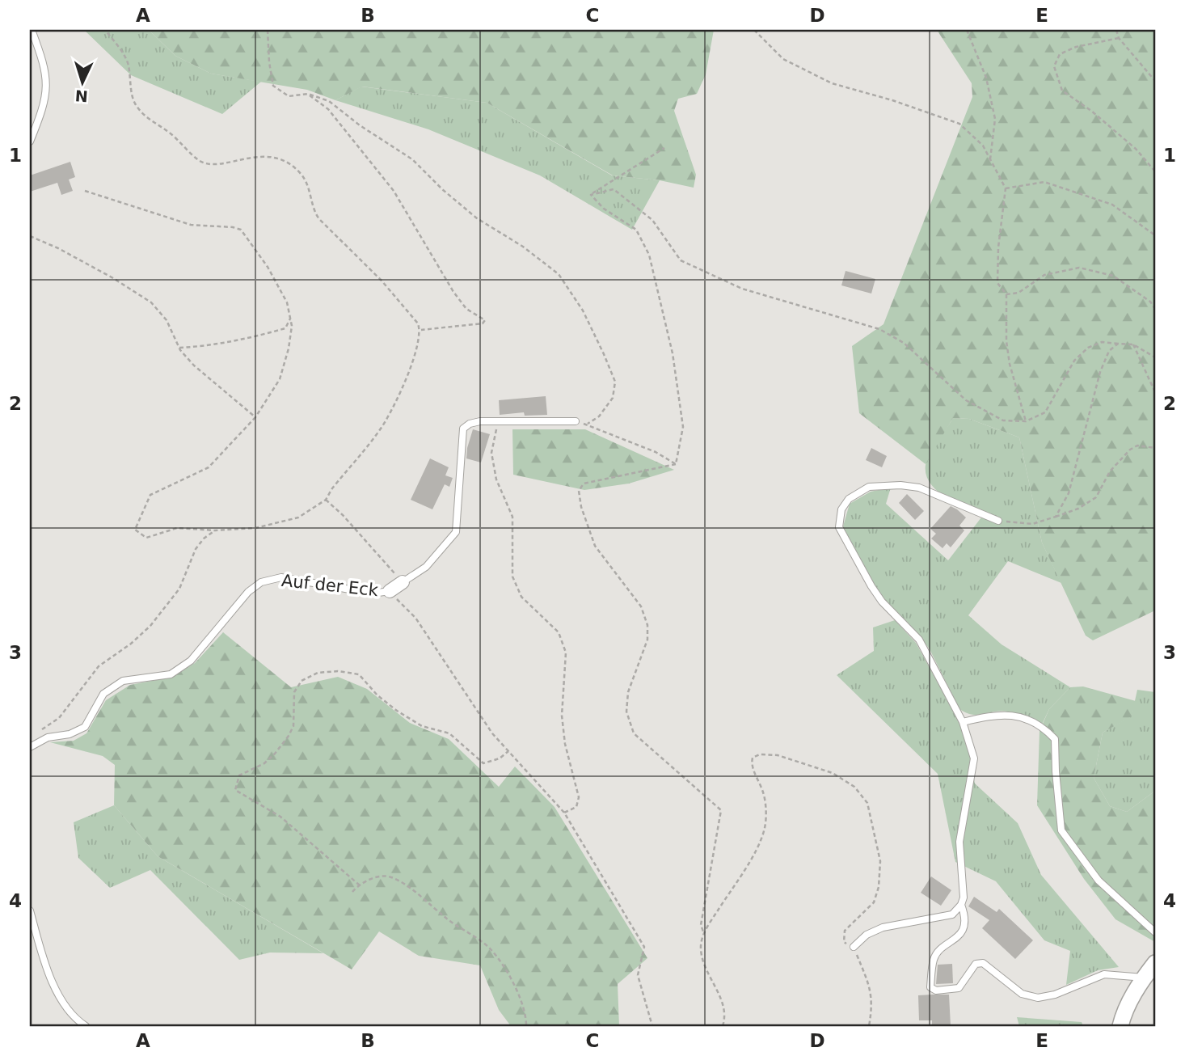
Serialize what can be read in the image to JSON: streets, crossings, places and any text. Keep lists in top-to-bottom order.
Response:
{
  "streets": {
    "street": ["Auf der Eck"]
  },
  "north": "bottom",
  "grid": {
    "columns": [
      "A",
      "B",
      "C",
      "D",
      "E"
    ],
    "rows": [
      "1",
      "2",
      "3",
      "4"
    ]
  }
}
